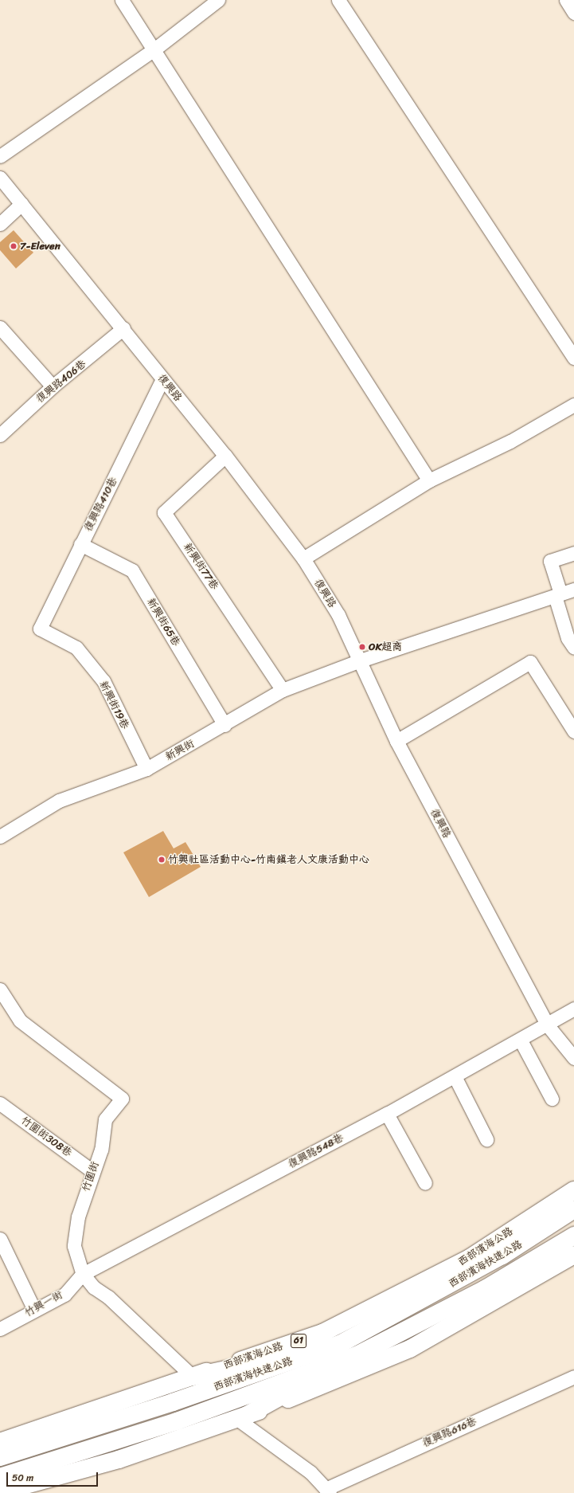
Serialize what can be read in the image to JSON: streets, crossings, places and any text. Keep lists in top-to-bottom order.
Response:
{
  "streets": {
    "main road": ["西部濱海公路", "西部濱海快速公路", "61"],
    "street": [
      "復興路406巷",
      "復興路",
      "復興路410巷",
      "新興街77巷",
      "新興街65巷",
      "新興街19巷",
      "新興街",
      "竹圍街308巷",
      "復興路548巷",
      "竹圍街",
      "竹興一街",
      "復興路616巷"
    ]
  },
  "crossings": [
    ["復興路406巷", "復興路"],
    ["復興路", "復興路410巷"],
    ["復興路", "新興街77巷"],
    ["復興路", "新興街"],
    ["復興路", "復興路548巷"],
    ["復興路410巷", "新興街65巷"],
    ["復興路410巷", "新興街19巷"],
    ["新興街77巷", "新興街"],
    ["新興街65巷", "新興街"],
    ["新興街19巷", "新興街"],
    ["竹圍街308巷", "竹圍街"],
    ["復興路548巷", "竹圍街"],
    ["復興路548巷", "竹興一街"],
    ["竹圍街", "西部濱海公路"],
    ["竹圍街", "竹興一街"]
  ],
  "places": ["7-Eleven", "OK超商", "竹興社區活動中心-竹南鎮老人文康活動中心"],
  "scale_bar": "50 m"
}
